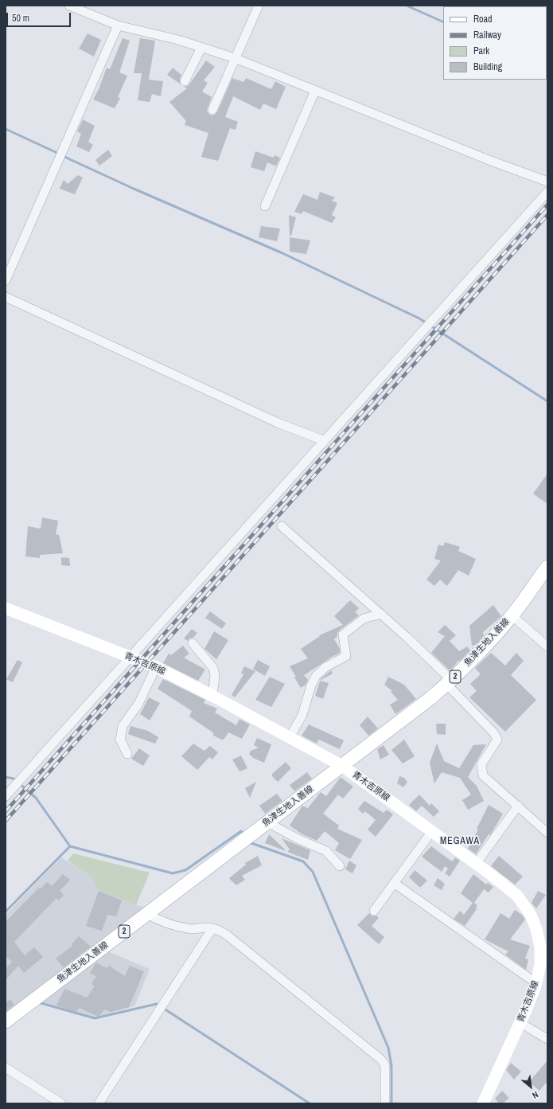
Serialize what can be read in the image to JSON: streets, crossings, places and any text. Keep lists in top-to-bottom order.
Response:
{
  "streets": {
    "main road": ["魚津生地入善線", "青木吉原線", "2"]
  },
  "crossings": [
    ["魚津生地入善線", "青木吉原線"]
  ],
  "districts": ["MEGAWA"],
  "legend": [
    "Road",
    "Railway",
    "Park",
    "Building"
  ],
  "scale_bar": "50 m",
  "north": "bottom right"
}
